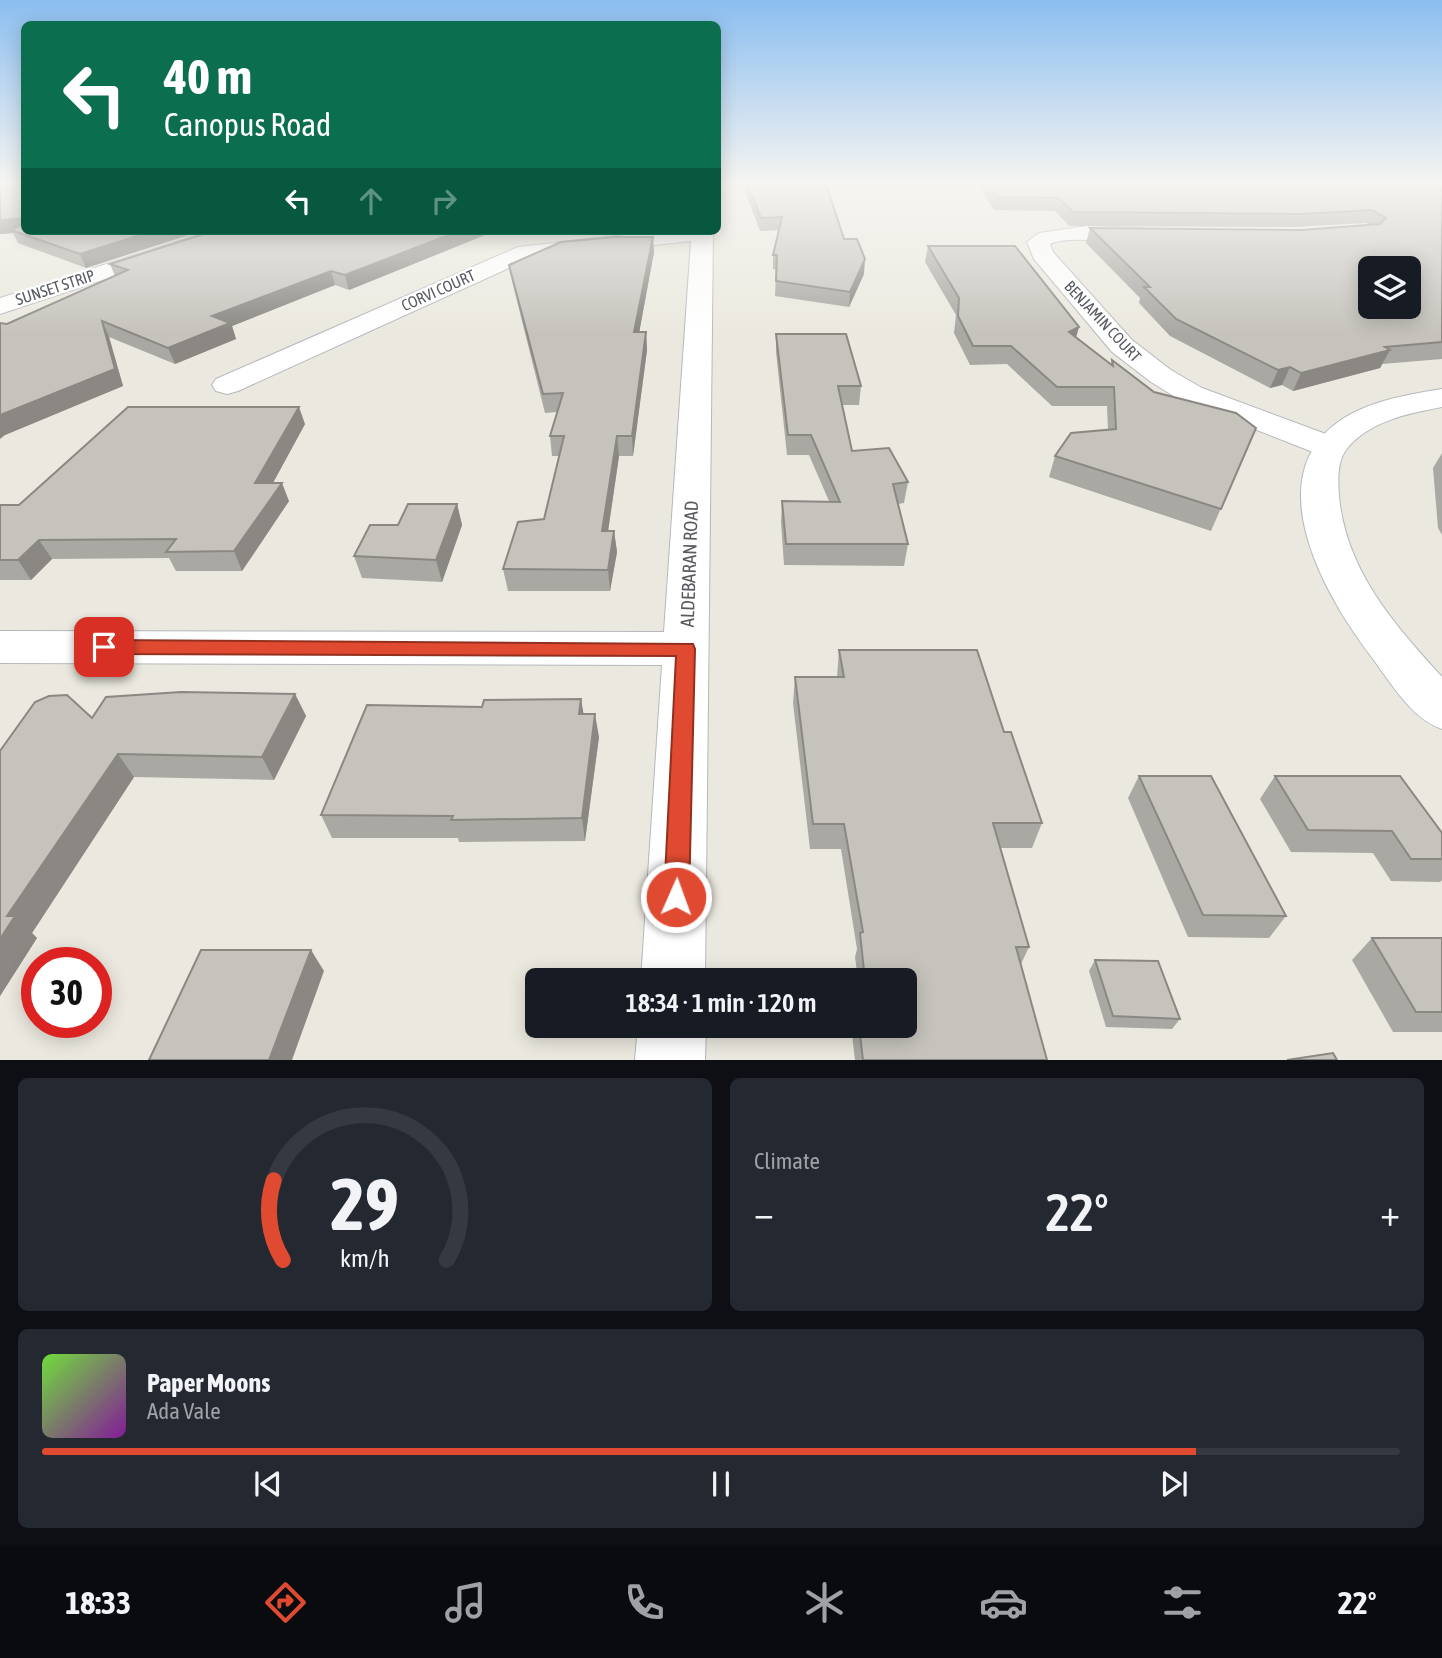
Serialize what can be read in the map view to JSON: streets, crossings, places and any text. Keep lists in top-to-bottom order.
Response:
{
  "streets": {
    "street": [
      "SUNSET STRIP",
      "CORVI COURT",
      "BENJAMIN COURT",
      "ALDEBARAN ROAD"
    ]
  },
  "page": {
    "turn": ["40 m", "Canopus Road"],
    "limit": "30",
    "trip": "18:34 · 1 min · 120 m",
    "tile": "Climate",
    "heat": ["−", "22°", "+"],
    "song": ["Paper Moons", "Ada Vale"],
    "tabs": ["18:33", "22°"],
    "gauge": ["29", "km/h"]
  }
}
